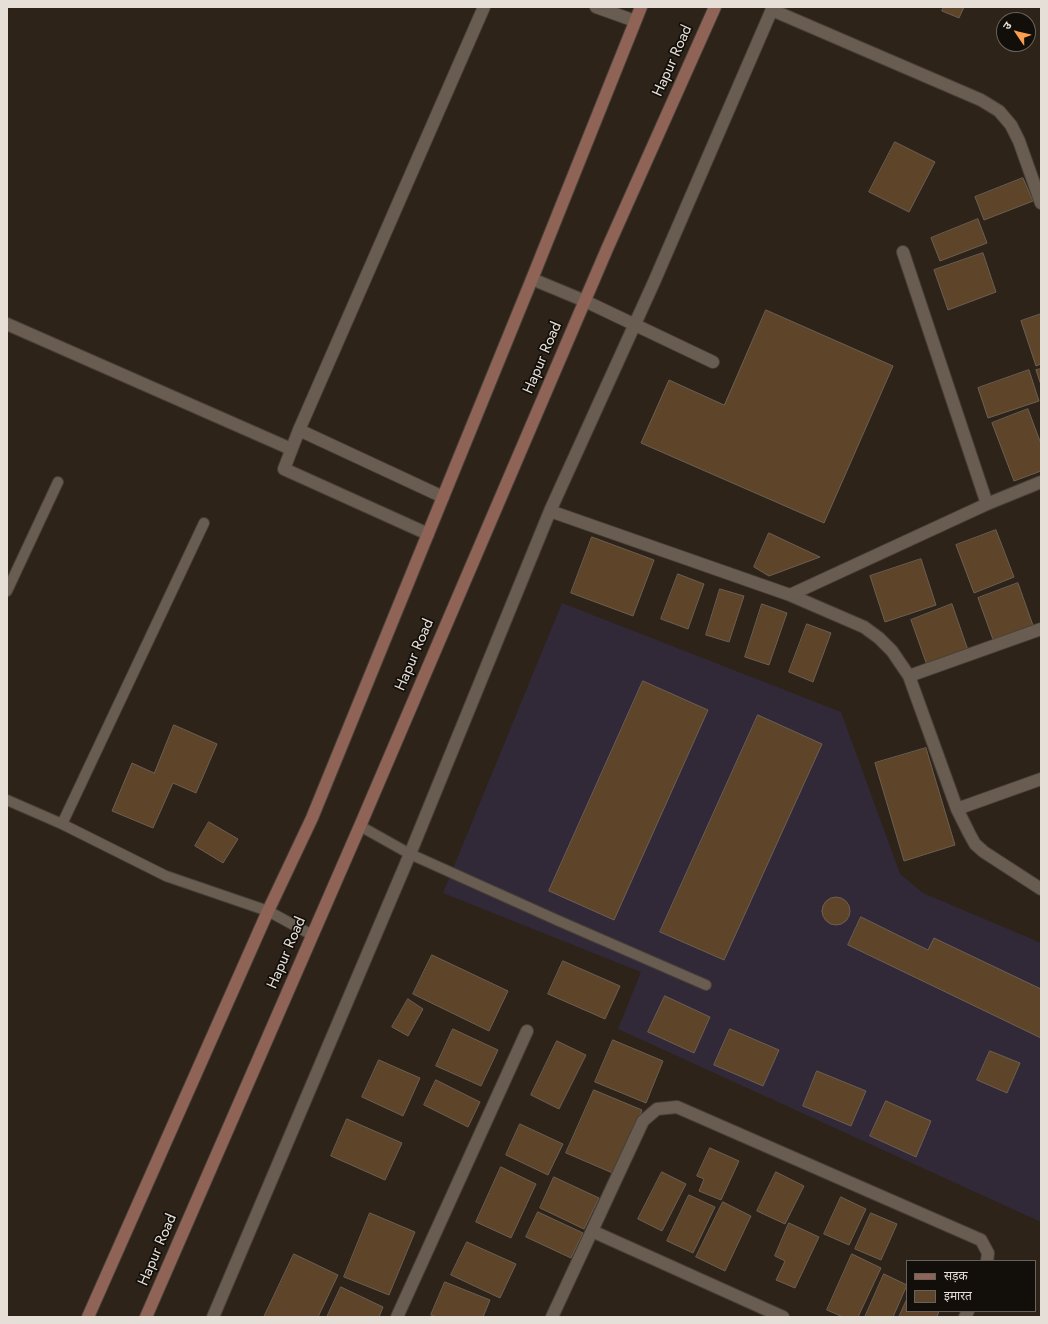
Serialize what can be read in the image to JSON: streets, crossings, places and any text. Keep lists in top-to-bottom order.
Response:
{
  "streets": {
    "main road": ["Hapur Road"]
  },
  "legend": ["सड़क", "इमारत"],
  "north": "top left"
}
